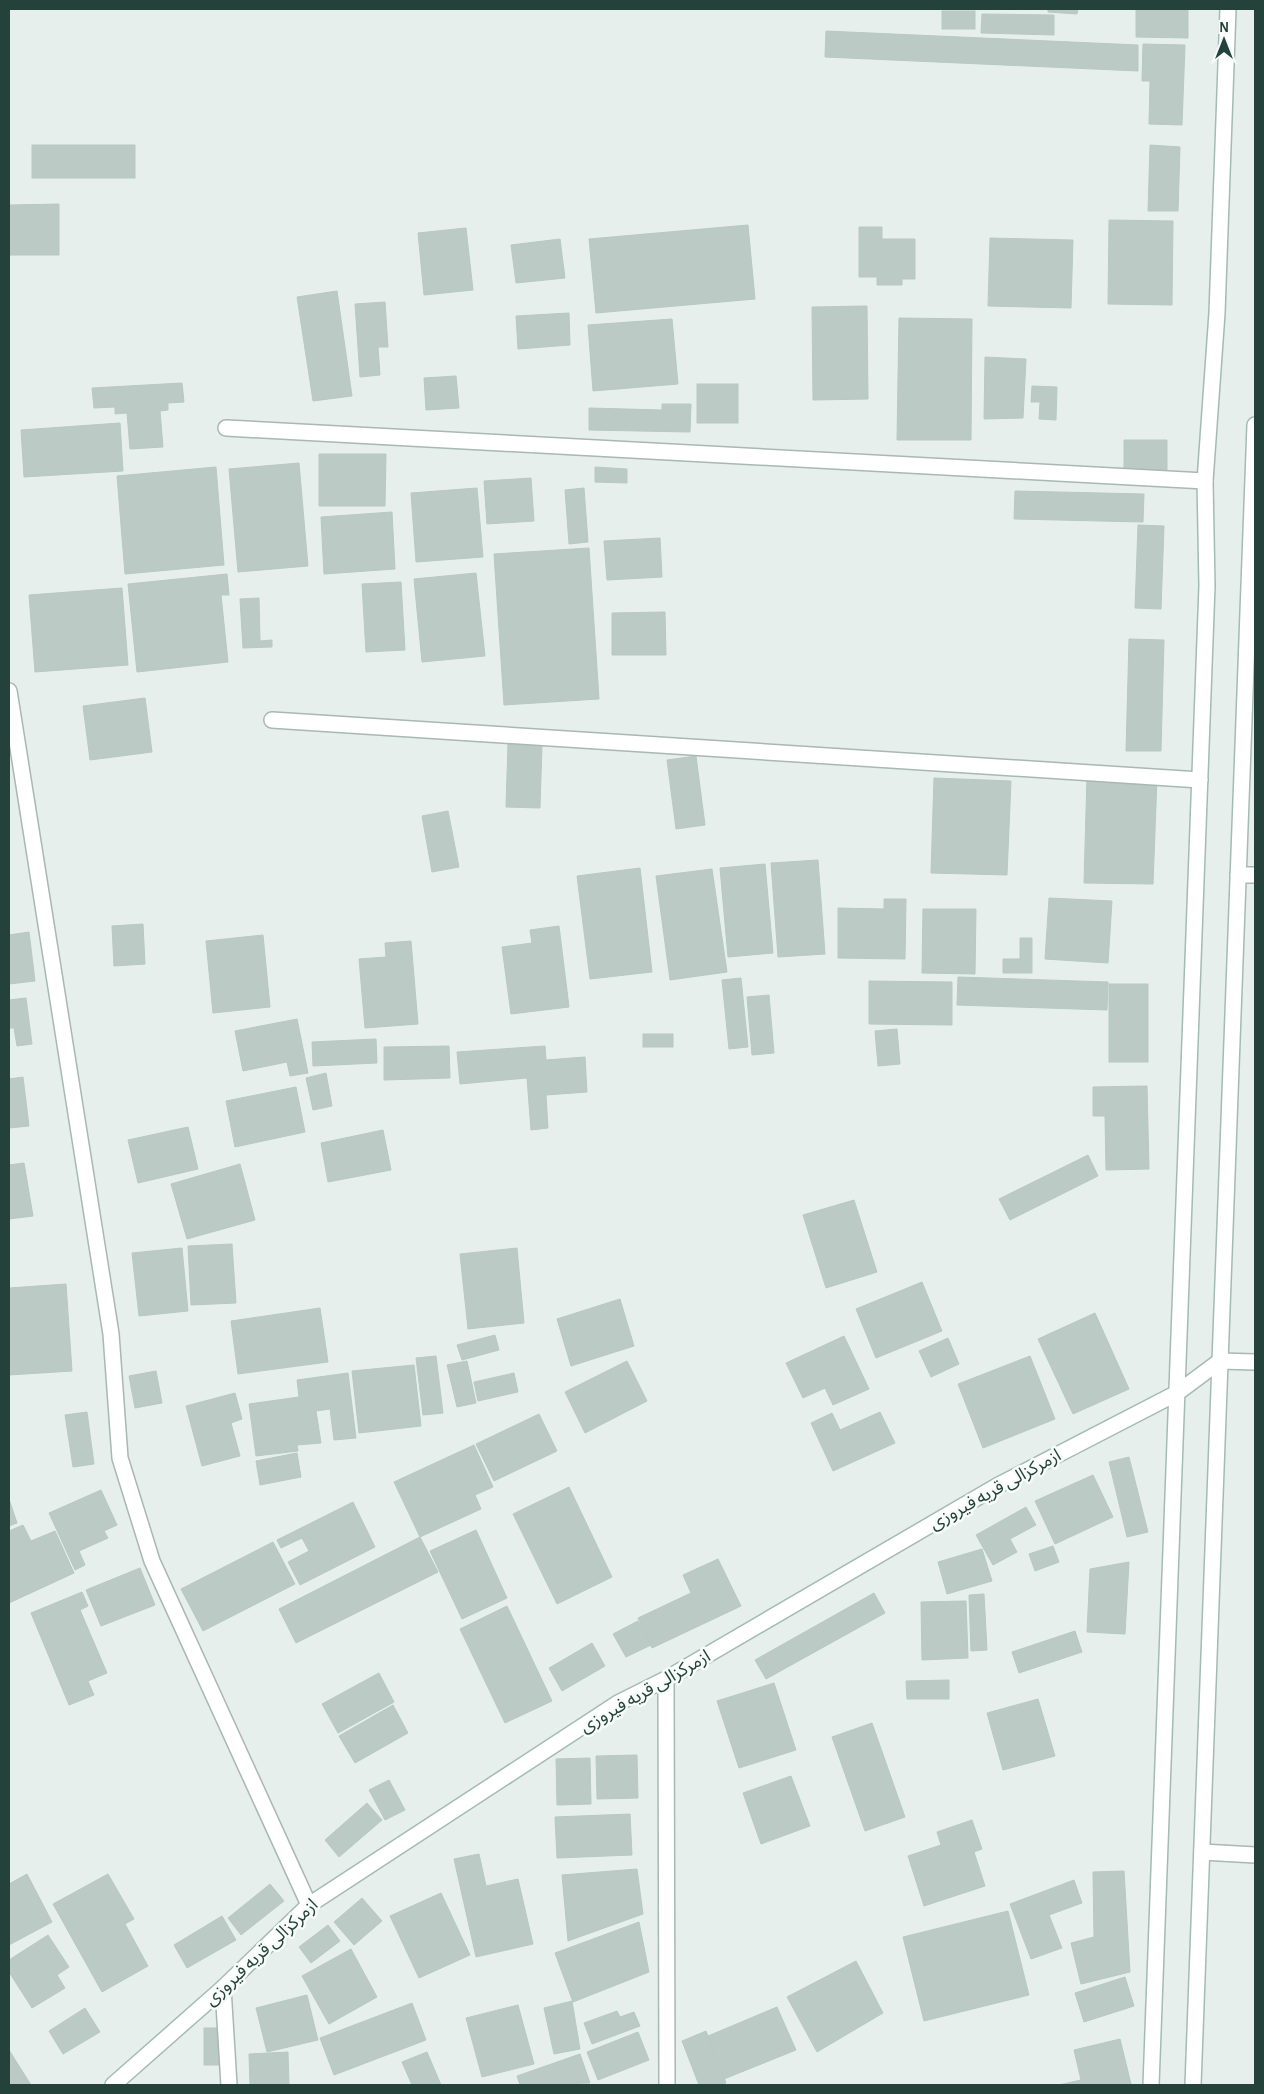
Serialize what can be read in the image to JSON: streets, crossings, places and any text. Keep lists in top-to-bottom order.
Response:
{
  "streets": {
    "street": ["ازمرکزالی قریه فیروزی"]
  },
  "north": "top"
}
